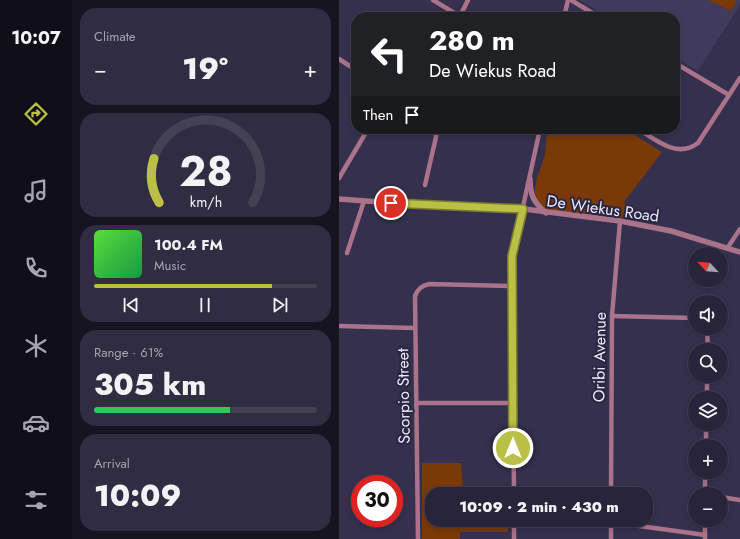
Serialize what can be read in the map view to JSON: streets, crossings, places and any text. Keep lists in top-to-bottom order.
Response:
{
  "streets": {
    "street": ["De Wiekus Road", "Oribi Avenue", "Scorpio Street"]
  },
  "crossings": [
    ["De Wiekus Road", "Oribi Avenue"]
  ],
  "north": "top left",
  "page": {
    "tabs": "10:07",
    "tile": [
      "Climate",
      ["Range · 61%", "305 km"],
      ["Arrival", "10:09"]
    ],
    "turn": ["280 m", "De Wiekus Road"],
    "heat": ["−", "19°", "+"],
    "then": "Then",
    "song": ["100.4 FM", "Music"],
    "map_buttons": ["+", "−"],
    "limit": "30",
    "trip": "10:09 · 2 min · 430 m",
    "gauge": ["28", "km/h"]
  }
}
